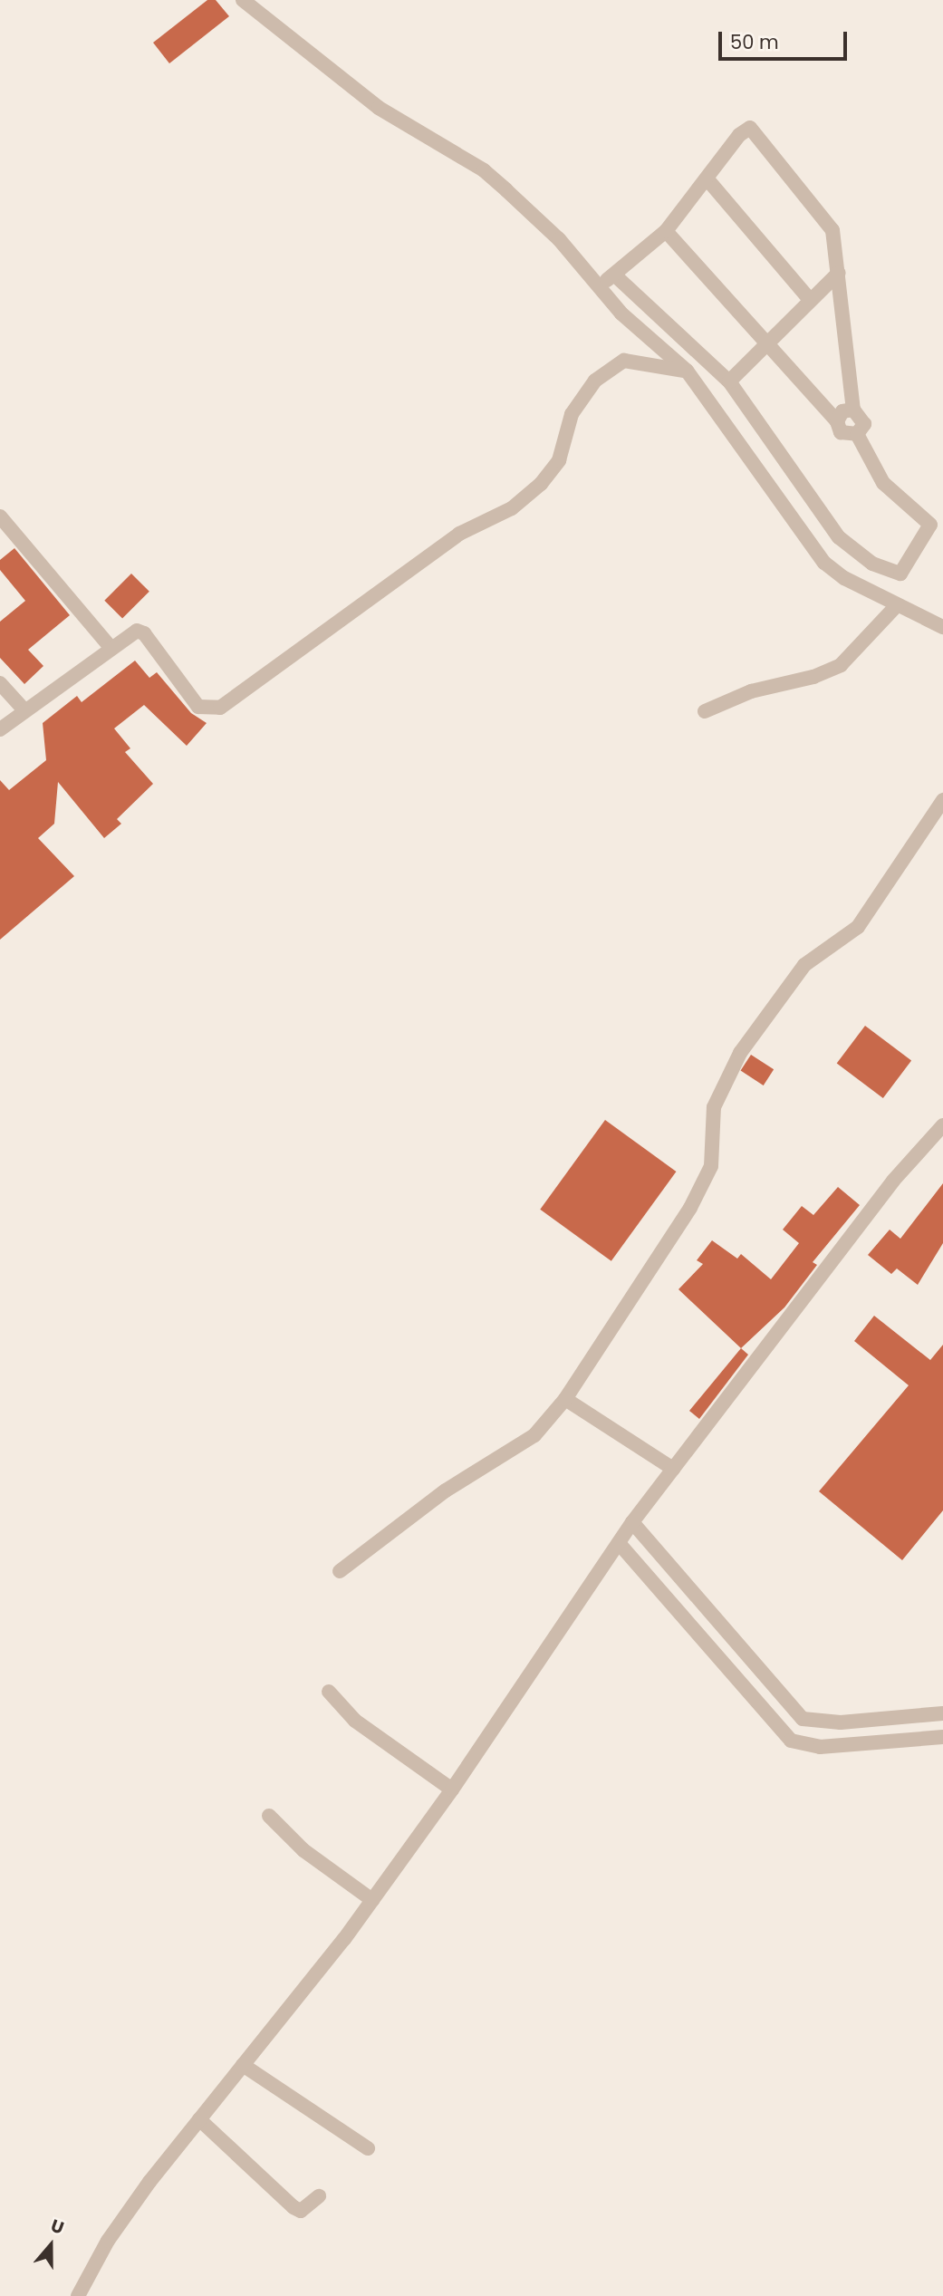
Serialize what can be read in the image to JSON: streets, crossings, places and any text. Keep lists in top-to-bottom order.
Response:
{
  "scale_bar": "50 m",
  "north": "top"
}
